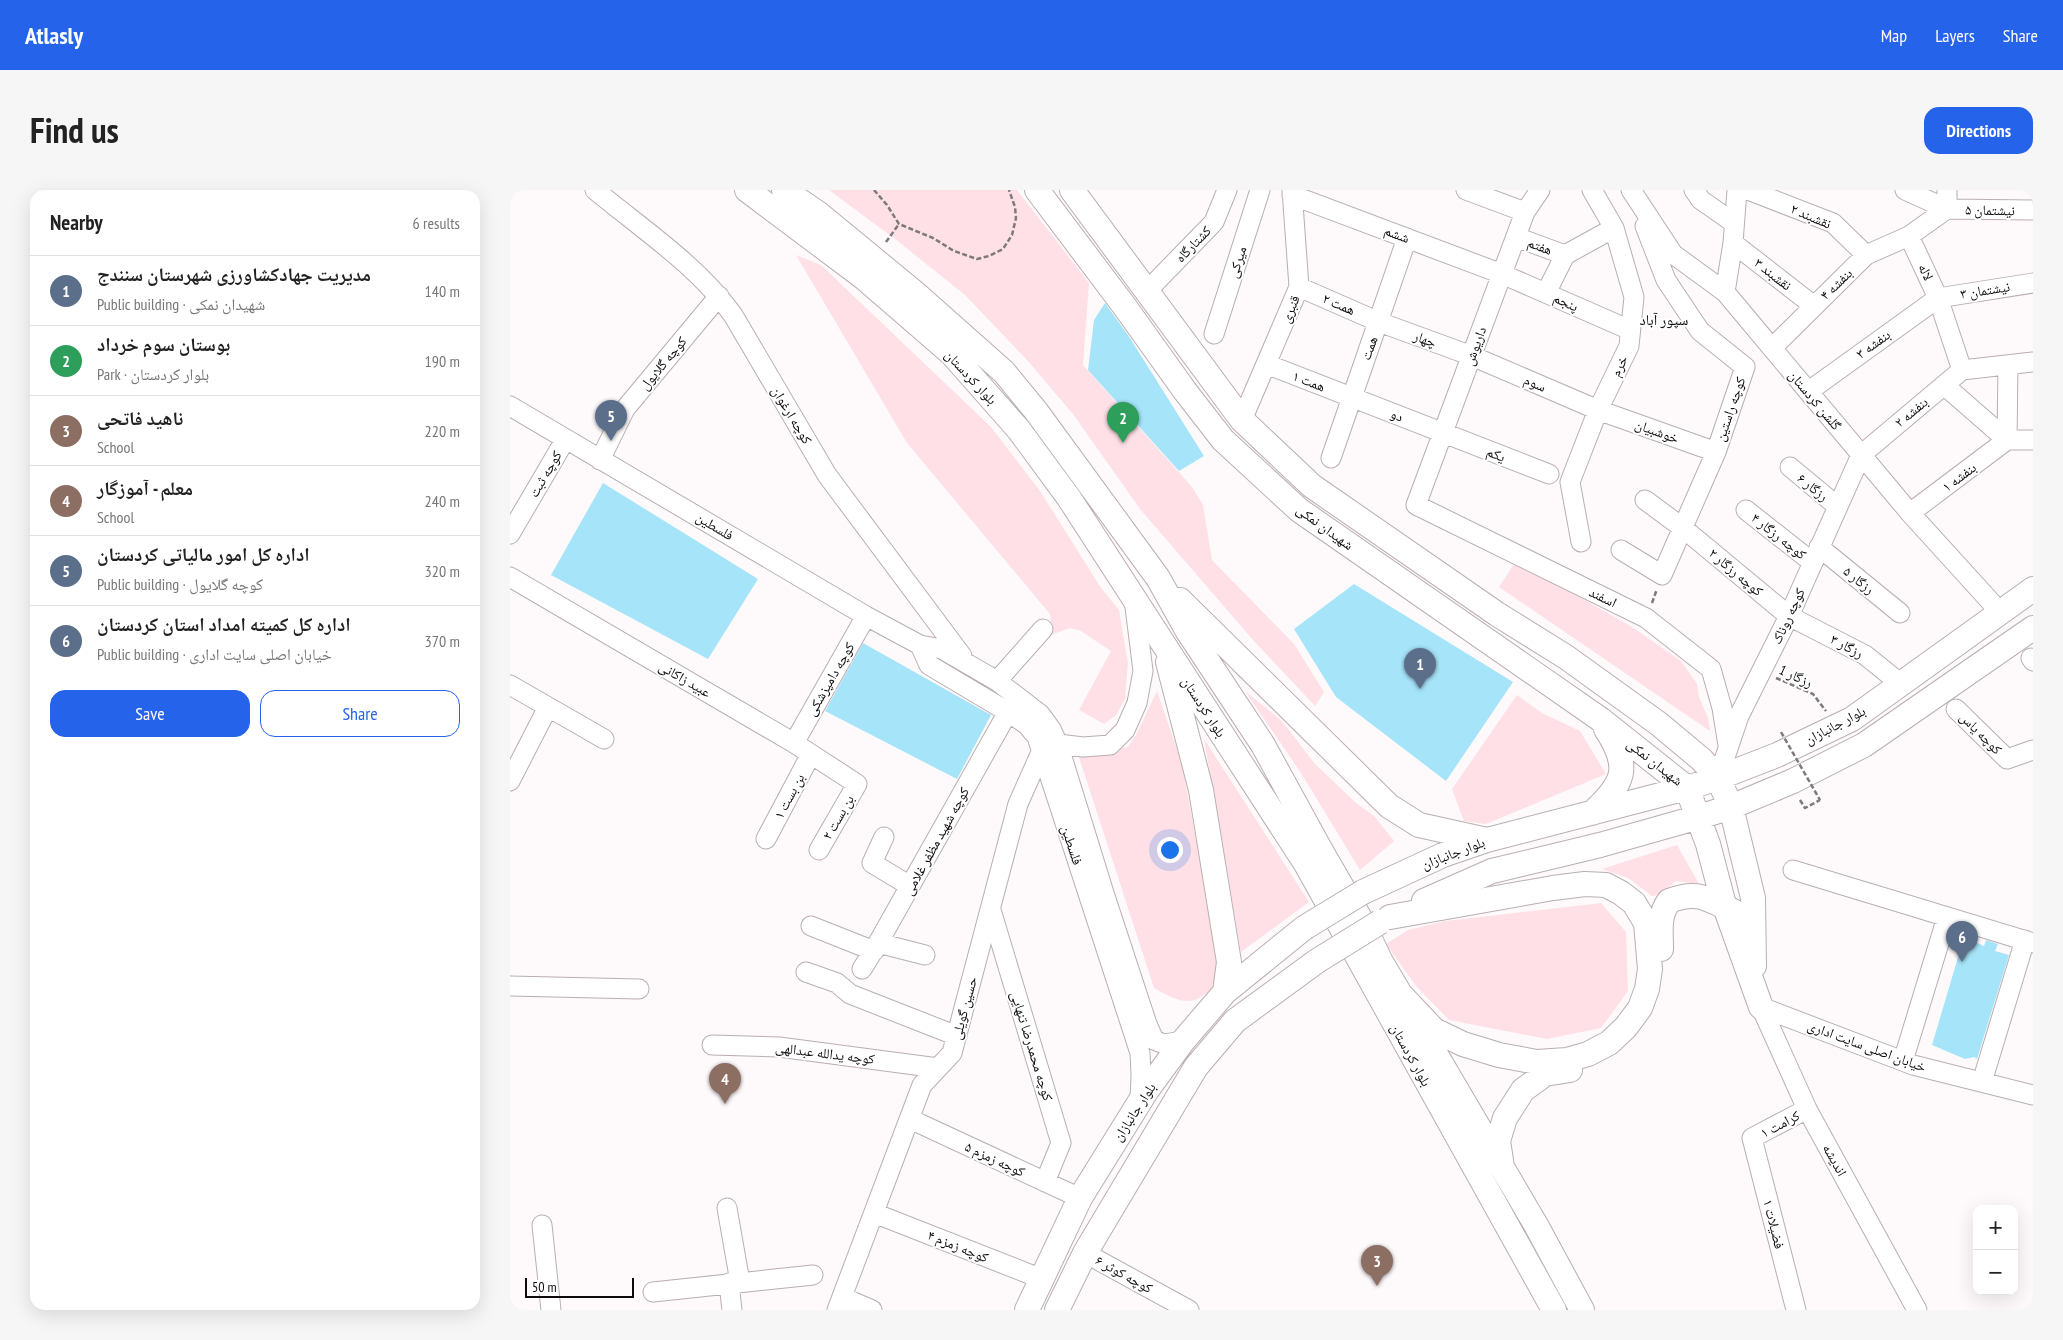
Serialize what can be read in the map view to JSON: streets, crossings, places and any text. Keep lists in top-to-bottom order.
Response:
{
  "streets": {
    "main road": [
      "بلوار کردستان",
      "شهیدان نمکی",
      "بلوار جانبازان",
      "اندیشه"
    ],
    "street": [
      "نیشتمان ۵",
      "نقشبند ۲",
      "ششم",
      "کشتارگاه",
      "هفتم",
      "میرکی",
      "لاله",
      "نقشبند ۳",
      "بنفشه ۴",
      "نیشتمان ۳",
      "پنجم",
      "همت ۲",
      "قنبری",
      "چهار",
      "بنفشه ۳",
      "داریوش",
      "همت",
      "کوچه گلایول",
      "خرم",
      "همت ۱",
      "سوم",
      "گلشن کردستان",
      "کوچه راستین",
      "بنفشه ۲",
      "کوچه ارغوان",
      "دو",
      "خوشبیان",
      "یکم",
      "کوچه ثبت",
      "بنفشه ۱",
      "رزگار ۶",
      "فلسطین",
      "کوچه رزگار ۴",
      "کوچه رزگار ۲",
      "رزگار ۵",
      "اسفند",
      "کوچه روناک",
      "رزگار ۳",
      "عبید زاکانی",
      "کوچه دامپزشکی",
      "کوچه یاس",
      "بن بست ۱",
      "بن بست ۲",
      "کوچه شهید مظفر غلامی",
      "حسین گویلی",
      "کوچه محمدرضا تنهایی",
      "خیابان اصلی سایت اداری",
      "کوچه یدالله عبدالهی",
      "کرامت ۱",
      "کوچه زمزم ۵",
      "فضیلات ۱",
      "کوچه زمزم ۴",
      "کوچه کوثر ۶"
    ],
    "path": ["رزگار 1"]
  },
  "crossings": [
    ["نقشبند ۲", "بنفشه ۴"],
    ["ششم", "پنجم"],
    ["ششم", "قنبری"],
    ["ششم", "داریوش"],
    ["ششم", "همت"],
    ["کشتارگاه", "شهیدان نمکی"],
    ["هفتم", "داریوش"],
    ["لاله", "بنفشه ۴"],
    ["لاله", "نیشتمان ۳"],
    ["لاله", "بنفشه ۳"],
    ["لاله", "بنفشه ۲"],
    ["نقشبند ۳", "بنفشه ۴"],
    ["بنفشه ۴", "گلشن کردستان"],
    ["نیشتمان ۳", "بنفشه ۳"],
    ["پنجم", "داریوش"],
    ["پنجم", "خرم"],
    ["همت ۲", "قنبری"],
    ["همت ۲", "چهار"],
    ["همت ۲", "همت"],
    ["قنبری", "همت ۱"],
    ["قنبری", "شهیدان نمکی"],
    ["چهار", "داریوش"],
    ["چهار", "همت"],
    ["چهار", "سوم"],
    ["بنفشه ۳", "گلشن کردستان"],
    ["داریوش", "سوم"],
    ["داریوش", "دو"],
    ["داریوش", "یکم"],
    ["داریوش", "اسفند"],
    ["همت", "همت ۱"],
    ["همت", "دو"],
    ["کوچه گلایول", "کوچه ارغوان"],
    ["کوچه گلایول", "فلسطین"],
    ["خرم", "سوم"],
    ["خرم", "خوشبیان"],
    ["بلوار کردستان", "بلوار جانبازان"],
    ["همت ۱", "دو"],
    ["سوم", "خوشبیان"],
    ["گلشن کردستان", "کوچه راستین"],
    ["گلشن کردستان", "بنفشه ۲"],
    ["گلشن کردستان", "بنفشه ۱"],
    ["گلشن کردستان", "کوچه روناک"],
    ["گلشن کردستان", "بلوار جانبازان"],
    ["کوچه راستین", "خوشبیان"],
    ["کوچه راستین", "کوچه رزگار ۲"],
    ["بنفشه ۲", "کوچه روناک"],
    ["کوچه ارغوان", "فلسطین"],
    ["دو", "یکم"],
    ["کوچه ثبت", "فلسطین"],
    ["رزگار ۶", "کوچه روناک"],
    ["فلسطین", "کوچه دامپزشکی"],
    ["فلسطین", "بلوار جانبازان"],
    ["فلسطین", "کوچه شهید مظفر غلامی"],
    ["فلسطین", "حسین گویلی"],
    ["شهیدان نمکی", "کوچه روناک"],
    ["شهیدان نمکی", "بلوار جانبازان"],
    ["شهیدان نمکی", "اندیشه"],
    ["کوچه رزگار ۴", "رزگار ۵"],
    ["کوچه رزگار ۴", "کوچه روناک"],
    ["کوچه رزگار ۲", "کوچه روناک"],
    ["کوچه رزگار ۲", "رزگار ۳"],
    ["رزگار ۵", "کوچه روناک"],
    ["اسفند", "کوچه روناک"],
    ["کوچه روناک", "رزگار ۳"],
    ["کوچه روناک", "رزگار 1"],
    ["کوچه روناک", "بلوار جانبازان"],
    ["کوچه روناک", "اندیشه"],
    ["رزگار ۳", "بلوار جانبازان"],
    ["رزگار 1", "بلوار جانبازان"],
    ["عبید زاکانی", "کوچه دامپزشکی"],
    ["عبید زاکانی", "بن بست ۱"],
    ["عبید زاکانی", "بن بست ۲"],
    ["بلوار جانبازان", "کوچه زمزم ۵"],
    ["بلوار جانبازان", "اندیشه"],
    ["بلوار جانبازان", "کوچه زمزم ۴"],
    ["بلوار جانبازان", "کوچه کوثر ۶"],
    ["حسین گویلی", "کوچه محمدرضا تنهایی"],
    ["حسین گویلی", "کوچه یدالله عبدالهی"],
    ["حسین گویلی", "کوچه زمزم ۵"],
    ["حسین گویلی", "کوچه زمزم ۴"],
    ["کوچه محمدرضا تنهایی", "کوچه زمزم ۵"],
    ["خیابان اصلی سایت اداری", "اندیشه"],
    ["کرامت ۱", "اندیشه"],
    ["کرامت ۱", "فضیلات ۱"]
  ],
  "districts": ["سپور آباد"],
  "scale_bar": "50 m",
  "page": {
    "header": "Atlasly",
    "nav": ["Map", "Layers", "Share"],
    "title": "Find us",
    "buttons": [
      "Directions",
      ["Save", "Share"]
    ],
    "heading": ["Nearby", "6 results"],
    "list": [
      {
        "mark": "1",
        "name": "مدیریت جهادکشاورزی شهرستان سنندج",
        "note": "Public building · شهیدان نمکی",
        "value": "140 m"
      },
      {
        "mark": "2",
        "name": "بوستان سوم خرداد",
        "note": "Park · بلوار کردستان",
        "value": "190 m"
      },
      {
        "mark": "3",
        "name": "ناهید فاتحی",
        "note": "School",
        "value": "220 m"
      },
      {
        "mark": "4",
        "name": "معلم - آموزگار",
        "note": "School",
        "value": "240 m"
      },
      {
        "mark": "5",
        "name": "اداره کل امور مالیاتی کردستان",
        "note": "Public building · کوچه گلایول",
        "value": "320 m"
      },
      {
        "mark": "6",
        "name": "اداره کل کمیته امداد استان کردستان",
        "note": "Public building · خیابان اصلی سایت اداری",
        "value": "370 m"
      }
    ],
    "pins": [
      "5",
      "2",
      "1",
      "6",
      "4",
      "3"
    ],
    "map_buttons": ["+", "−"],
    "scale": "50 m"
  }
}
